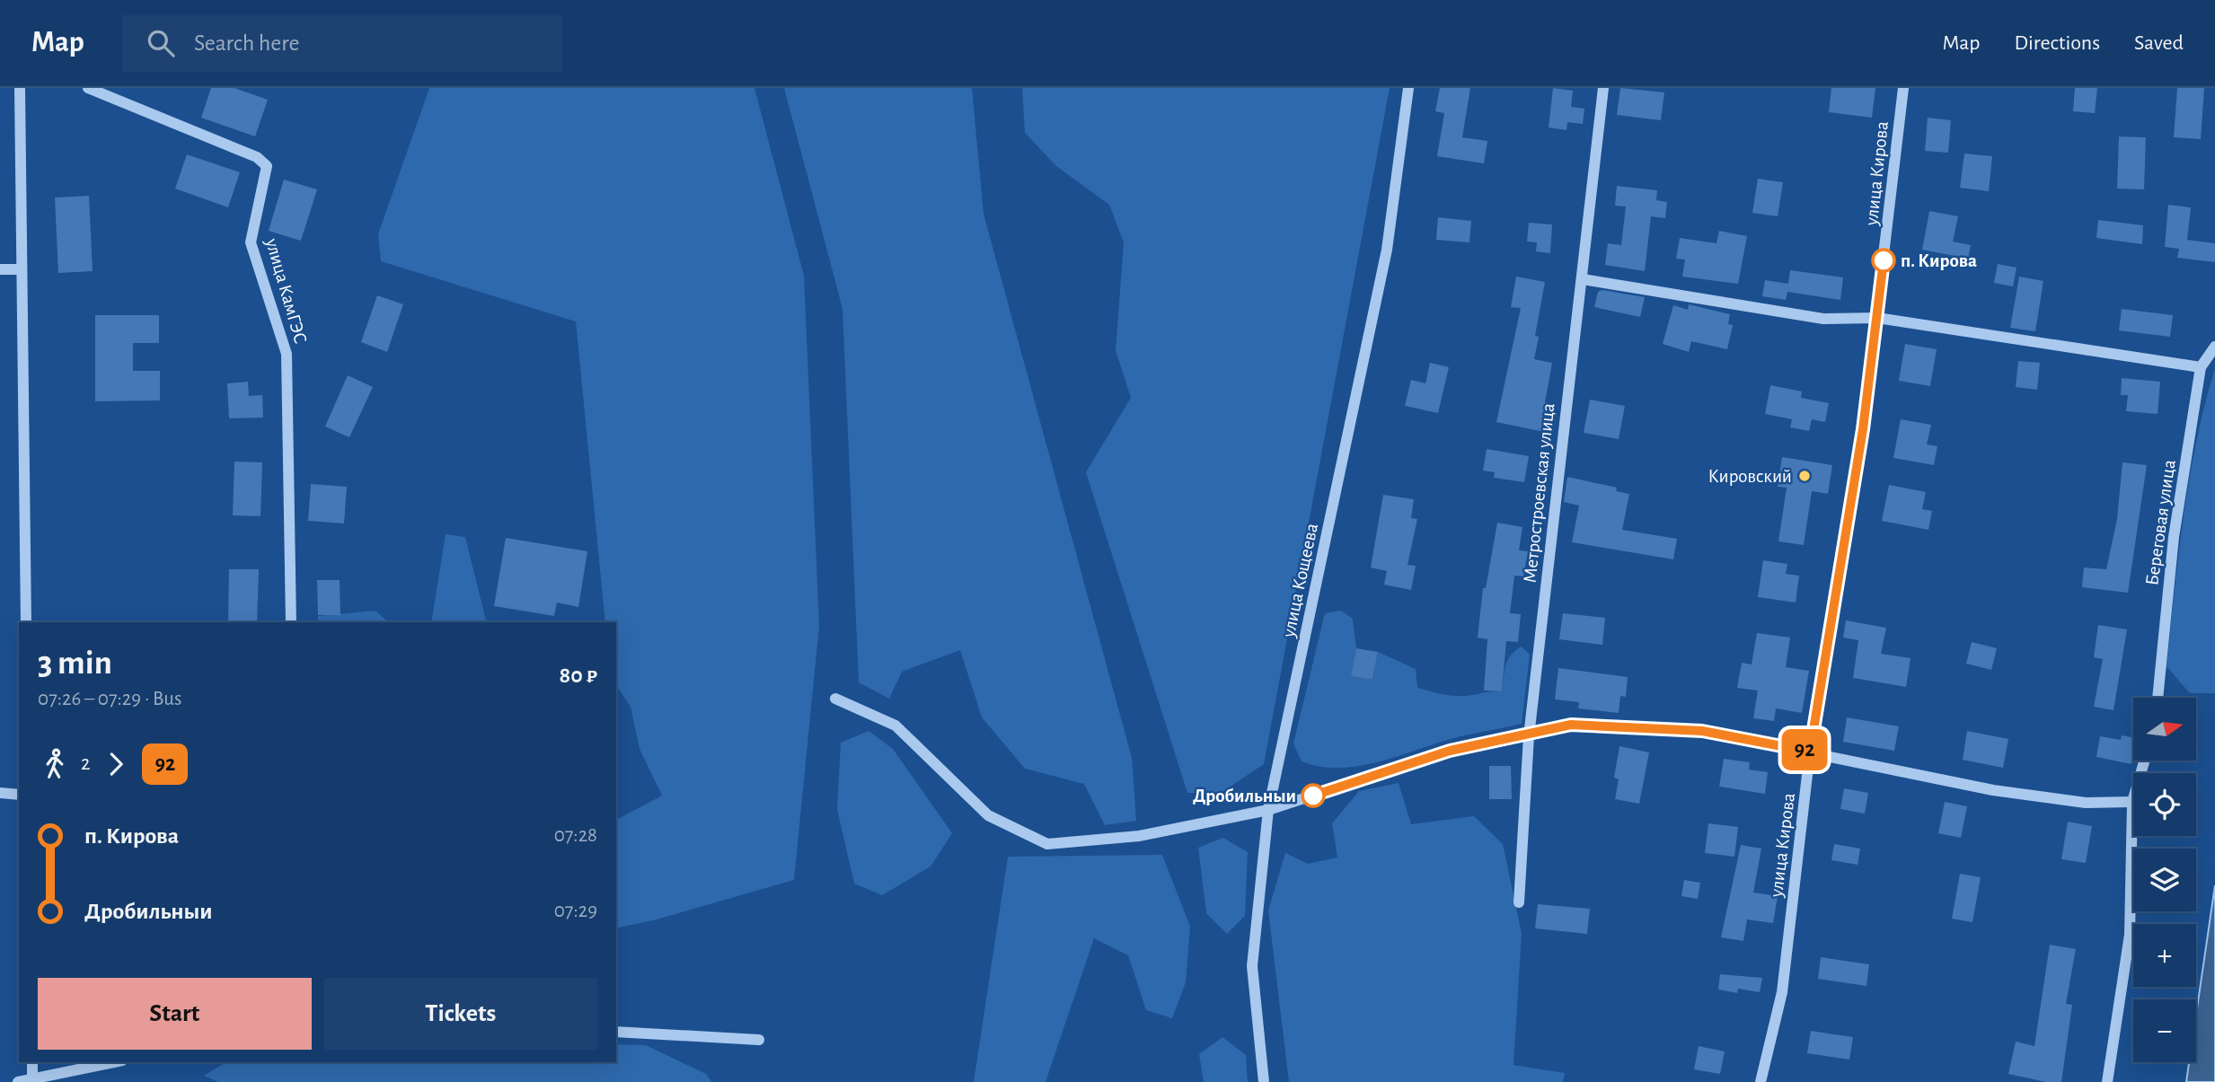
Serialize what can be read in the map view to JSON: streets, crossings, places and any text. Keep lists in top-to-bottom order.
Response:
{
  "streets": {
    "street": [
      "улица Кирова",
      "улица КамГЭС",
      "Метростроевская улица",
      "Береговая улица",
      "улица Кощеева"
    ]
  },
  "places": ["п. Кирова", "Кировский", "Дробильныи"],
  "lines": ["bus line 92"],
  "north": "right",
  "page": {
    "header": "Map",
    "search": "Search here",
    "nav": ["Map", "Directions", "Saved"],
    "on_map": "92",
    "heading": ["3 min", "07:26 – 07:29 · Bus", "80 ₽"],
    "map_buttons": ["+", "−"],
    "legs": ["2", "92"],
    "list": [
      {
        "name": "п. Кирова",
        "value": "07:28"
      },
      {
        "name": "Дробильныи",
        "value": "07:29"
      }
    ],
    "buttons": ["Start", "Tickets"]
  }
}
